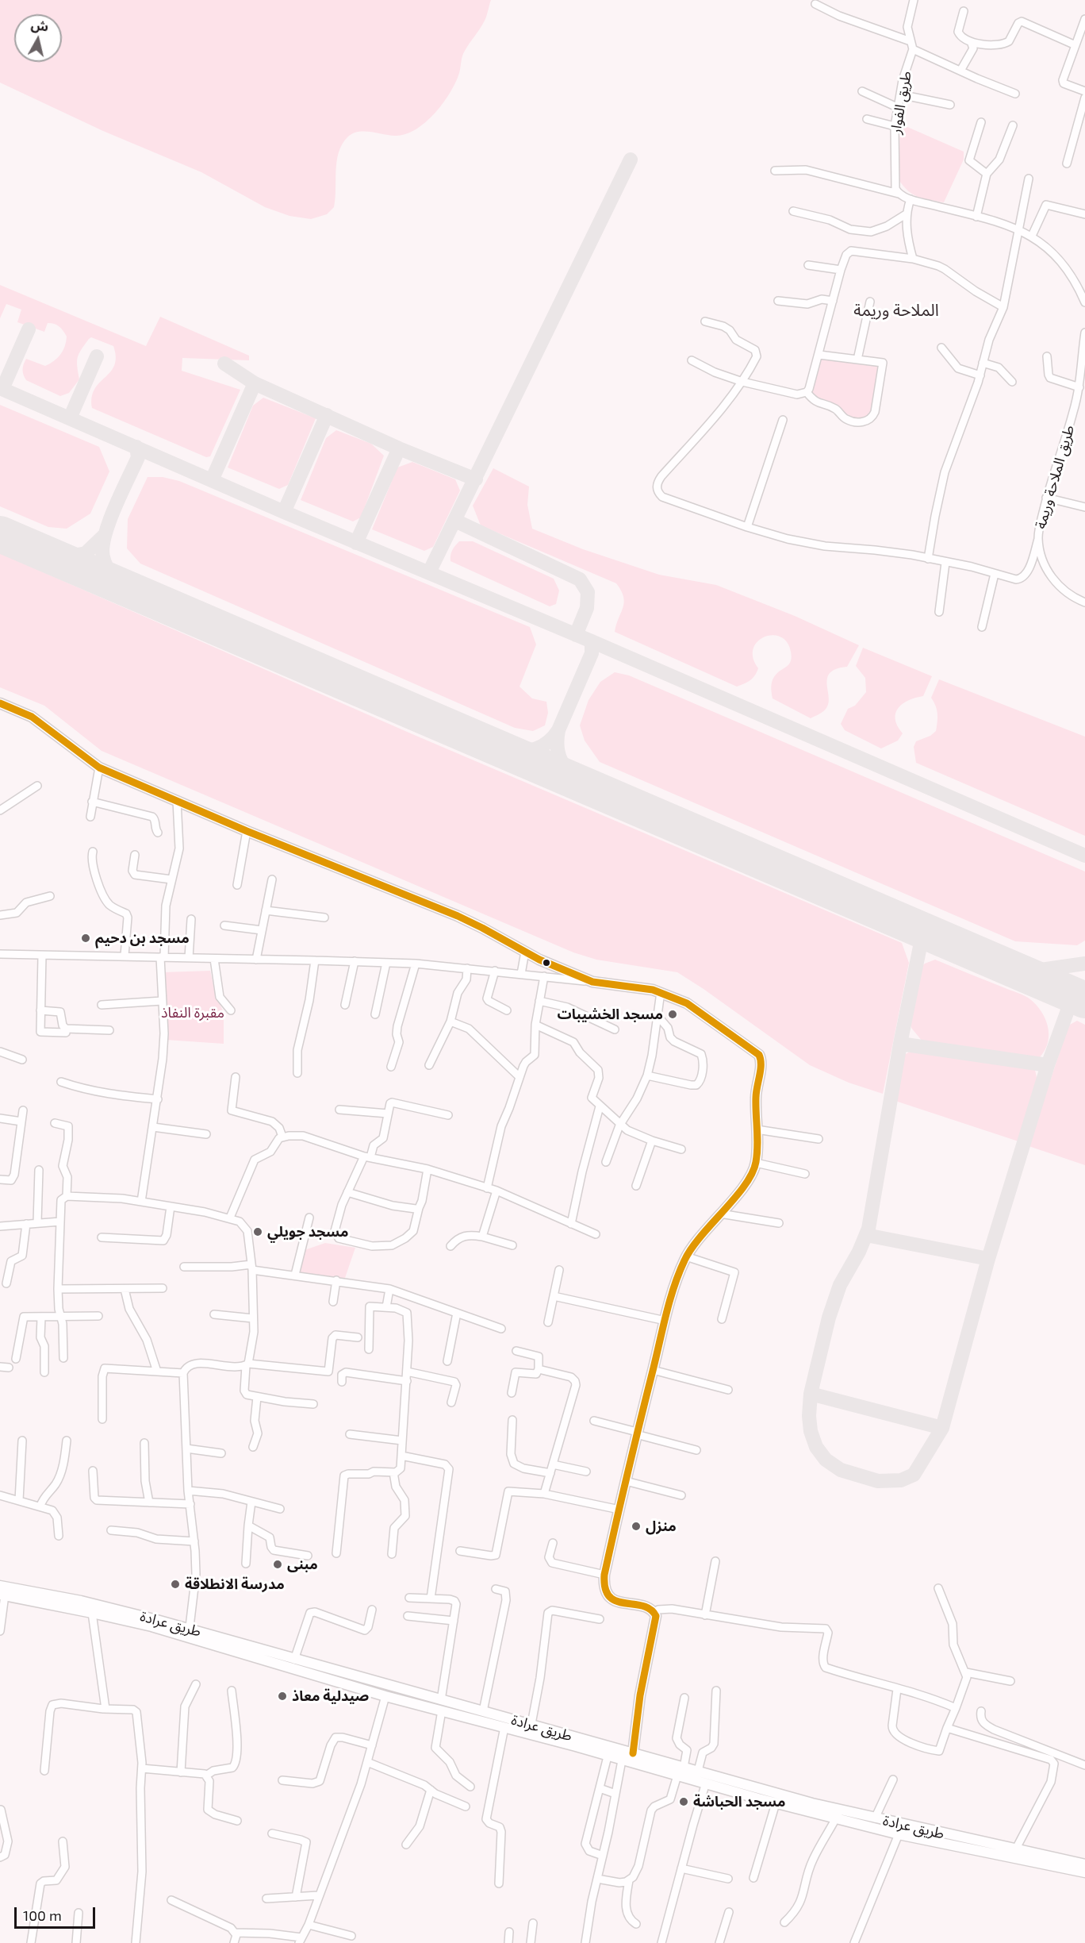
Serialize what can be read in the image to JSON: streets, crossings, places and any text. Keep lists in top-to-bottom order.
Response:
{
  "streets": {
    "main road": ["طريق عرادة"],
    "street": ["طريق الفوار", "طريق الملاحة وريمة"]
  },
  "districts": ["الملاحة وريمة"],
  "parks": ["مقبرة النفاذ"],
  "places": [
    "مسجد بن دحيم",
    "مسجد الخشيبات",
    "مسجد جويلي",
    "منزل",
    "مبنى",
    "مدرسة الانطلاقة",
    "صيدلية معاذ",
    "مسجد الحباشة"
  ],
  "scale_bar": "100 m",
  "north": "top"
}
